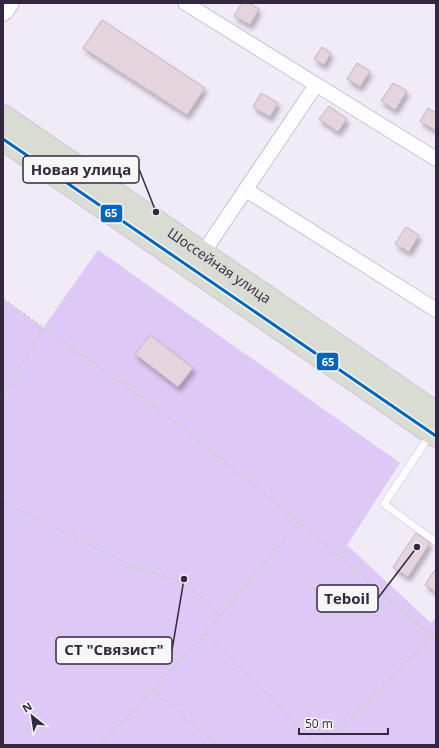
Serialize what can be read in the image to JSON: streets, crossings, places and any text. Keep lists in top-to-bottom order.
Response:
{
  "streets": {
    "highway": ["Шоссейная улица"]
  },
  "places": ["Новая улица", "Teboil", "СТ \"Связист\""],
  "lines": ["transit line 65"],
  "scale_bar": "50 m",
  "north": "top left"
}
